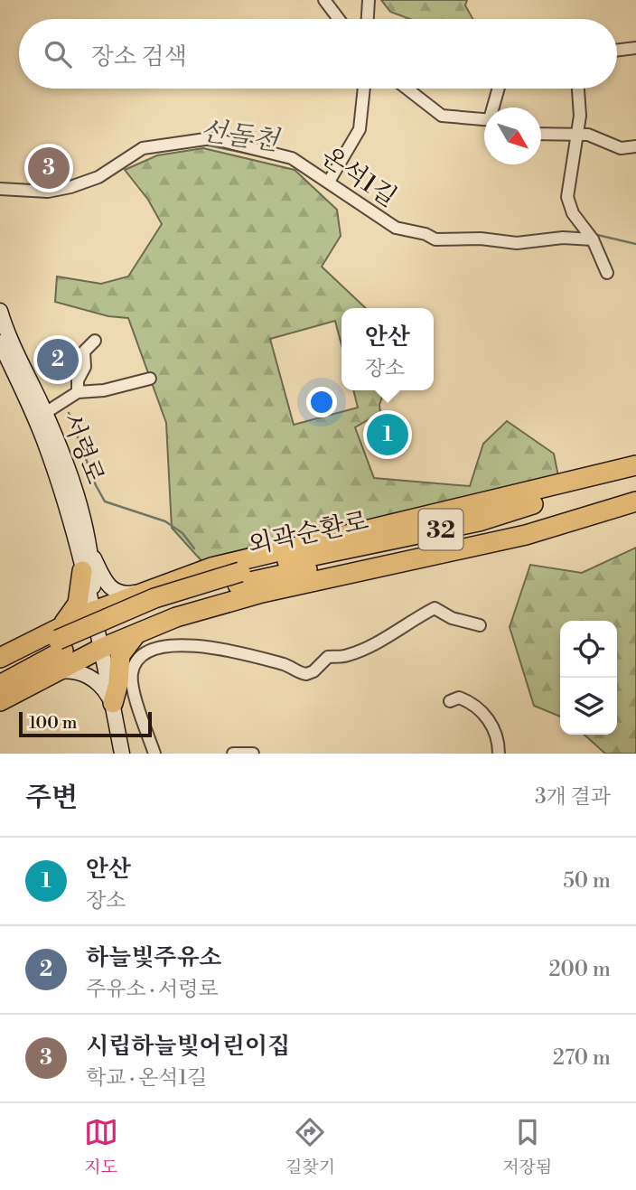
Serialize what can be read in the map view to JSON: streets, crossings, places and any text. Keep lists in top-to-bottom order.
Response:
{
  "streets": {
    "highway": ["32", "외곽순환로"],
    "street": ["온석1길", "서령로"]
  },
  "water": ["선돌천"],
  "scale_bar": "100 m",
  "north": "bottom right",
  "page": {
    "search": "장소 검색",
    "pins": ["3", "2", "1"],
    "popup": ["안산", "장소"],
    "scale": "100 m",
    "heading": ["주변", "3개 결과"],
    "list": [
      {
        "mark": "1",
        "name": "안산",
        "note": "장소",
        "value": "50 m"
      },
      {
        "mark": "2",
        "name": "하늘빛주유소",
        "note": "주유소 · 서령로",
        "value": "200 m"
      },
      {
        "mark": "3",
        "name": "시립하늘빛어린이집",
        "note": "학교 · 온석1길",
        "value": "270 m"
      }
    ],
    "nav": ["지도", "길찾기", "저장됨"]
  }
}
